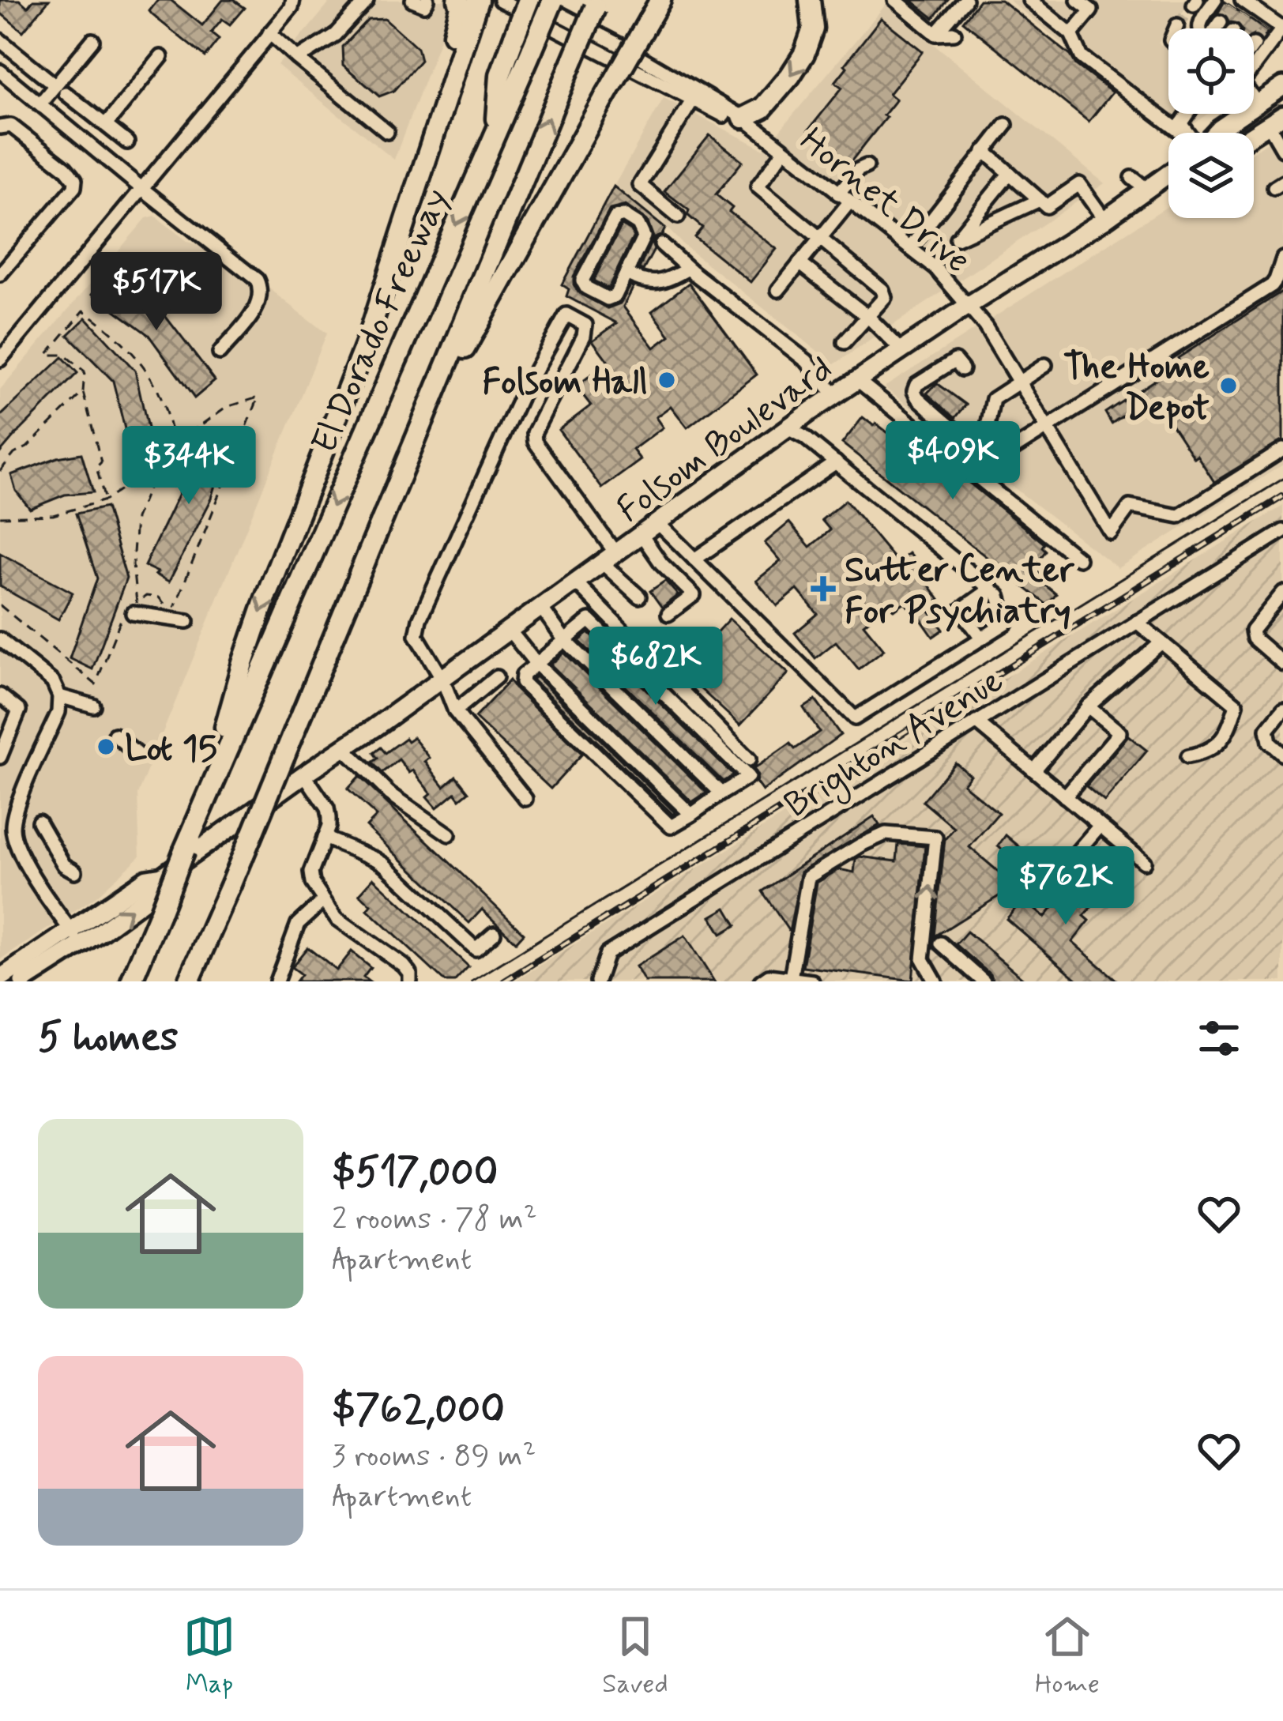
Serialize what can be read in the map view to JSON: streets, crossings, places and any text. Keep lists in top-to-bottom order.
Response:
{
  "streets": {
    "highway": ["El Dorado Freeway"],
    "main road": ["Folsom Boulevard"],
    "street": ["Hornet Drive", "Brighton Avenue"]
  },
  "crossings": [
    ["Hornet Drive", "Folsom Boulevard"]
  ],
  "places": {
    "other": ["Folsom Hall", "The Home Depot", "Lot 15"],
    "health": ["Sutter Center For Psychiatry"]
  },
  "page": {
    "price": [
      "$517K",
      "$409K",
      "$344K",
      "$682K",
      "$762K"
    ],
    "heading": "5 homes",
    "list": [
      {
        "name": "$517,000",
        "note": "2 rooms · 78 m² · Apartment"
      },
      {
        "name": "$762,000",
        "note": "3 rooms · 89 m² · Apartment"
      }
    ],
    "tabs": ["Map", "Saved", "Home"]
  }
}
